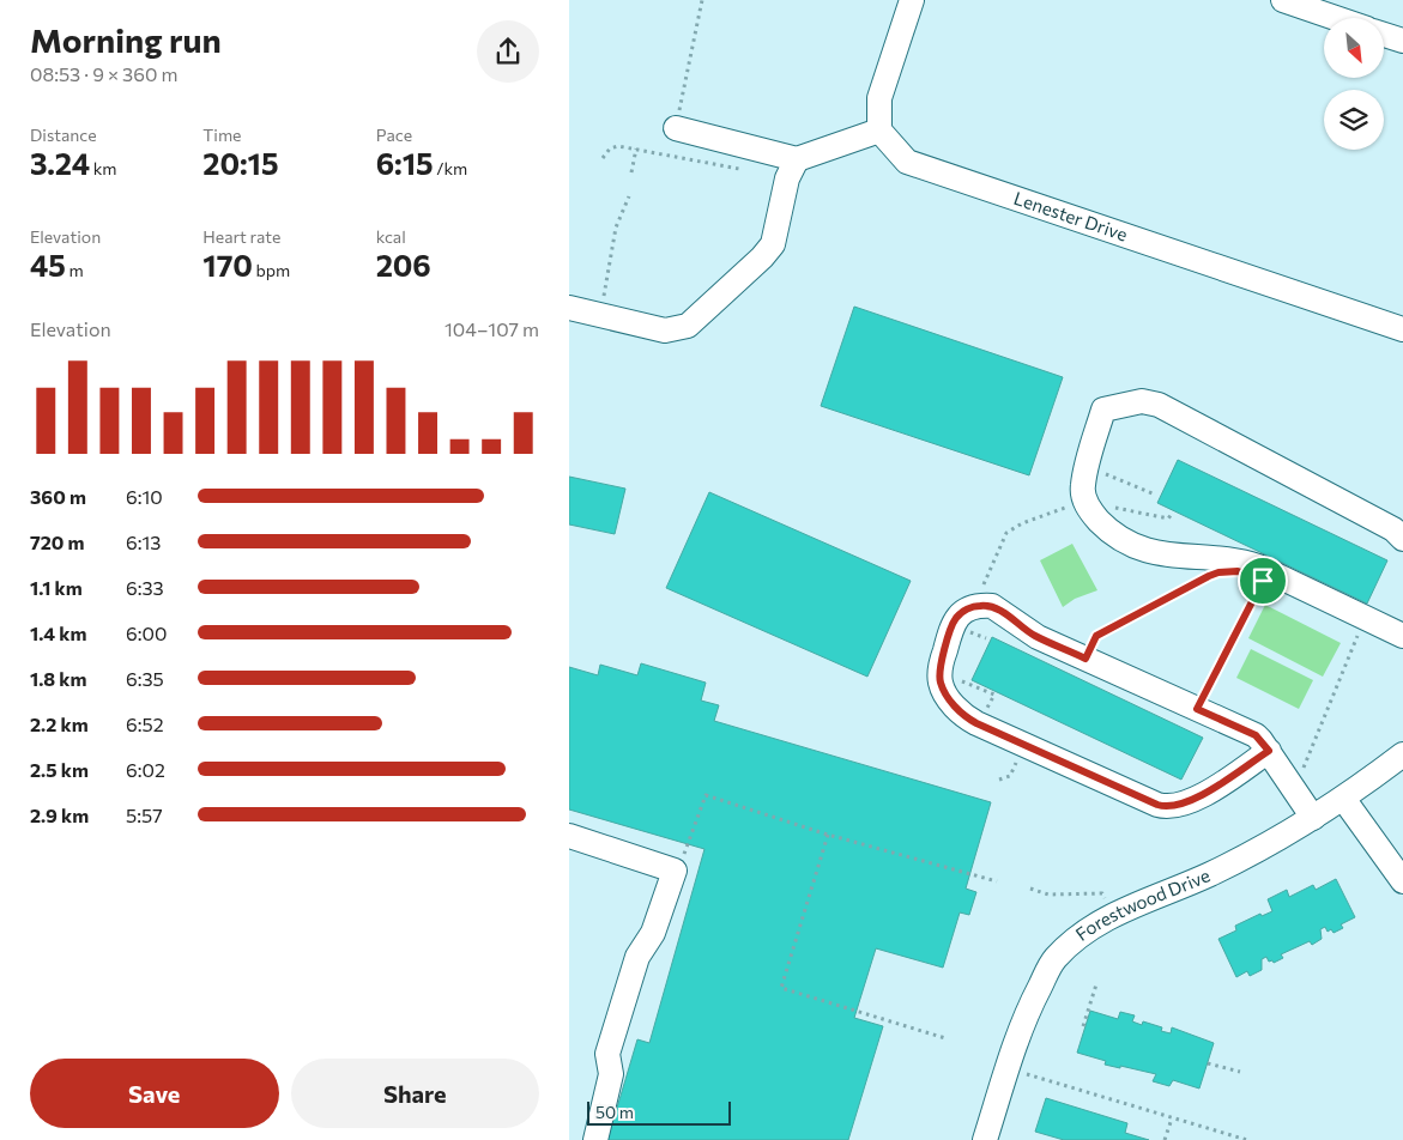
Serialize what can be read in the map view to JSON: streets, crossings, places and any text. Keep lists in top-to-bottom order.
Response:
{
  "streets": {
    "street": ["Lenester Drive", "Forestwood Drive"]
  },
  "scale_bar": "50 m",
  "north": "bottom right",
  "page": {
    "heading": ["Morning run", "08:53 · 9 × 360 m"],
    "stats": [
      ["Distance", "3.24 km"],
      ["Time", "20:15"],
      ["Pace", "6:15 /km"],
      ["Elevation", "45 m"],
      ["Heart rate", "170 bpm"],
      ["kcal", "206"]
    ],
    "chart": ["Elevation", "104–107 m"],
    "list": [
      {
        "name": "360 m",
        "note": "6:10"
      },
      {
        "name": "720 m",
        "note": "6:13"
      },
      {
        "name": "1.1 km",
        "note": "6:33"
      },
      {
        "name": "1.4 km",
        "note": "6:00"
      },
      {
        "name": "1.8 km",
        "note": "6:35"
      },
      {
        "name": "2.2 km",
        "note": "6:52"
      },
      {
        "name": "2.5 km",
        "note": "6:02"
      },
      {
        "name": "2.9 km",
        "note": "5:57"
      }
    ],
    "buttons": ["Save", "Share"],
    "scale": "50 m"
  }
}
